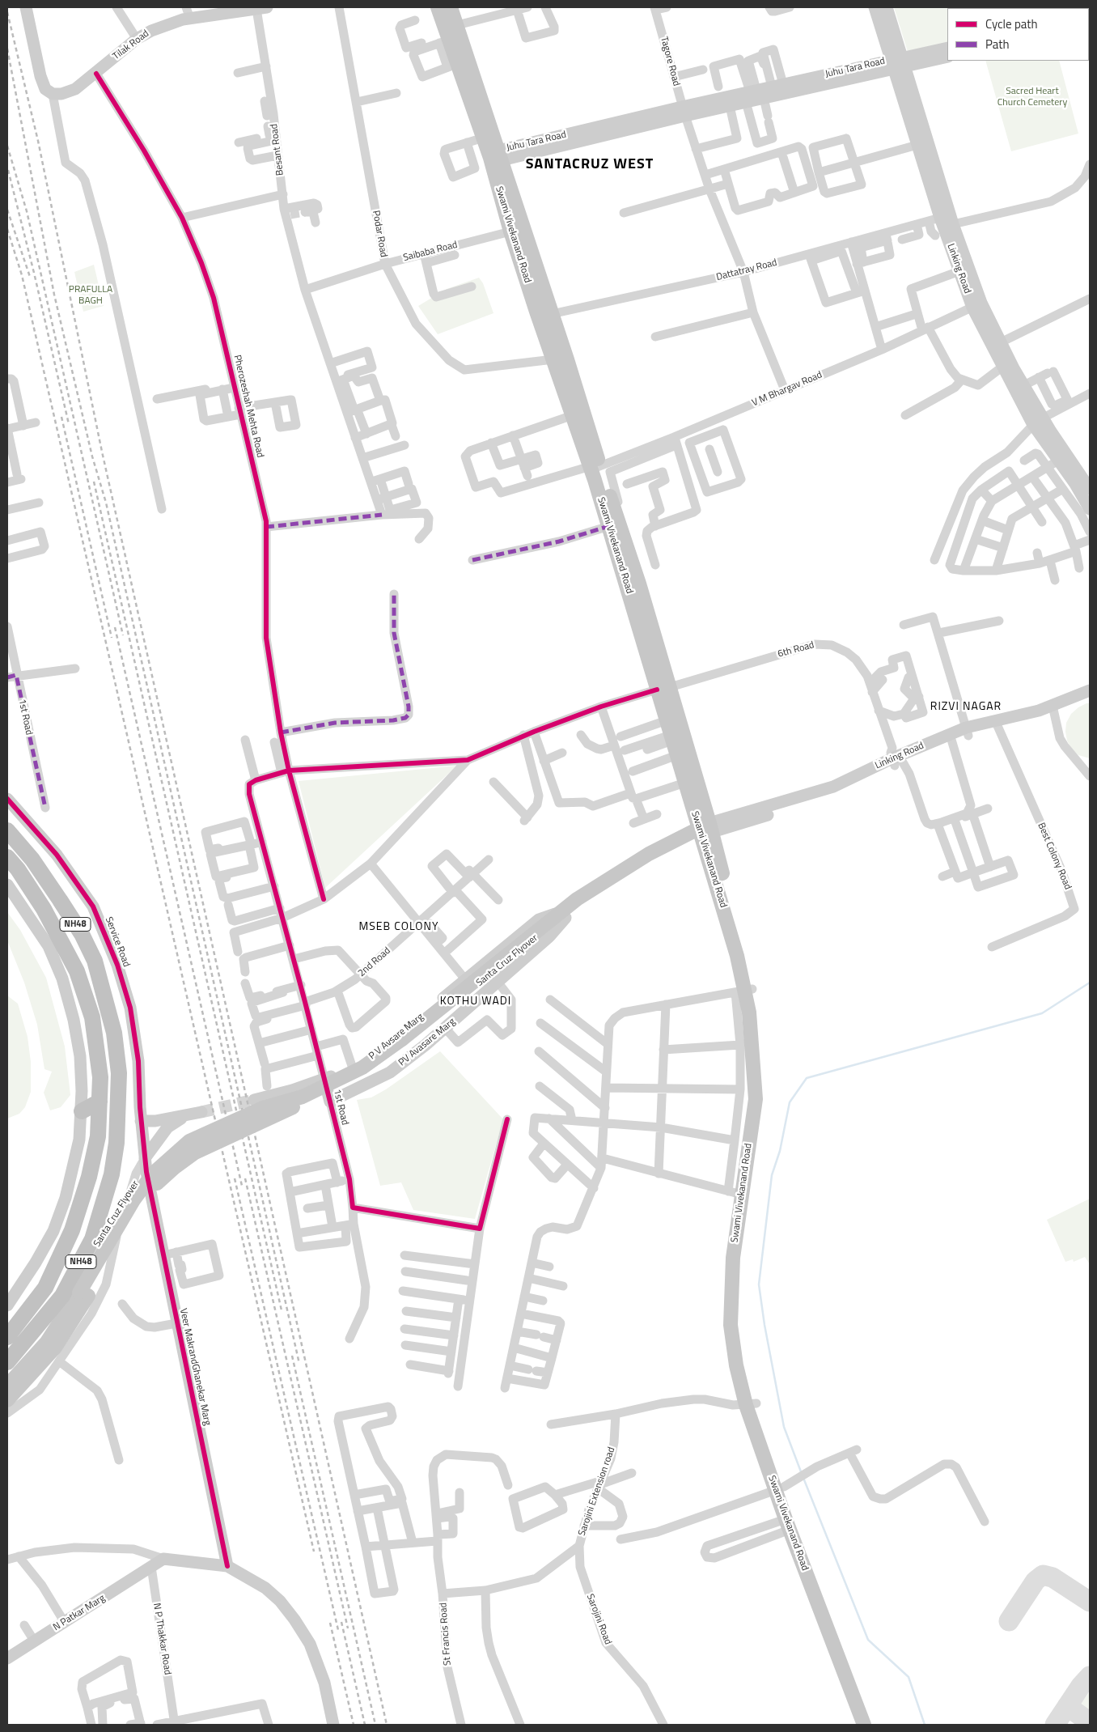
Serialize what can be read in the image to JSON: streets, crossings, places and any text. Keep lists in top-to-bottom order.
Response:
{
  "streets": {
    "highway": ["NH48"],
    "main road": ["Swami Vivekanand Road", "Santa Cruz Flyover", "P V Avsare Marg"],
    "street": [
      "Tilak Road",
      "Tagore Road",
      "Juhu Tara Road",
      "Besant Road",
      "Podar Road",
      "Saibaba Road",
      "Linking Road",
      "Dattatray Road",
      "V M Bhargav Road",
      "Pherozeshah Mehta Road",
      "6th Road",
      "1st Road",
      "Best Colony Road",
      "Service Road",
      "2nd Road",
      "PV Avasare Marg",
      "Veer MakrandGhanekar Marg",
      "Sarojini Extension road",
      "N Patkar Marg",
      "Sarojini Road",
      "St Francis Road",
      "N P Thakkar Road"
    ]
  },
  "crossings": [
    ["Tilak Road", "Besant Road"],
    ["Tilak Road", "Pherozeshah Mehta Road"],
    ["Tagore Road", "Juhu Tara Road"],
    ["Tagore Road", "Dattatray Road"],
    ["Tagore Road", "V M Bhargav Road"],
    ["Juhu Tara Road", "Swami Vivekanand Road"],
    ["Juhu Tara Road", "Linking Road"],
    ["Besant Road", "Saibaba Road"],
    ["Podar Road", "Swami Vivekanand Road"],
    ["Podar Road", "Saibaba Road"],
    ["Swami Vivekanand Road", "Saibaba Road"],
    ["Swami Vivekanand Road", "Linking Road"],
    ["Swami Vivekanand Road", "Dattatray Road"],
    ["Swami Vivekanand Road", "V M Bhargav Road"],
    ["Swami Vivekanand Road", "6th Road"],
    ["Swami Vivekanand Road", "P V Avsare Marg"],
    ["Linking Road", "Dattatray Road"],
    ["Linking Road", "V M Bhargav Road"],
    ["Linking Road", "6th Road"],
    ["Linking Road", "Best Colony Road"],
    ["Linking Road", "P V Avsare Marg"],
    ["1st Road", "2nd Road"],
    ["1st Road", "P V Avsare Marg"],
    ["1st Road", "PV Avasare Marg"],
    ["Service Road", "Veer MakrandGhanekar Marg"],
    ["Santa Cruz Flyover", "P V Avsare Marg"],
    ["Santa Cruz Flyover", "PV Avasare Marg"],
    ["P V Avsare Marg", "PV Avasare Marg"],
    ["Sarojini Extension road", "Sarojini Road"],
    ["N Patkar Marg", "N P Thakkar Road"]
  ],
  "districts": [
    "SANTACRUZ WEST",
    "RIZVI NAGAR",
    "MSEB COLONY",
    "KOTHU WADI"
  ],
  "parks": ["Sacred Heart Church Cemetery", "PRAFULLA BAGH"],
  "legend": ["Cycle path", "Path"]
}
